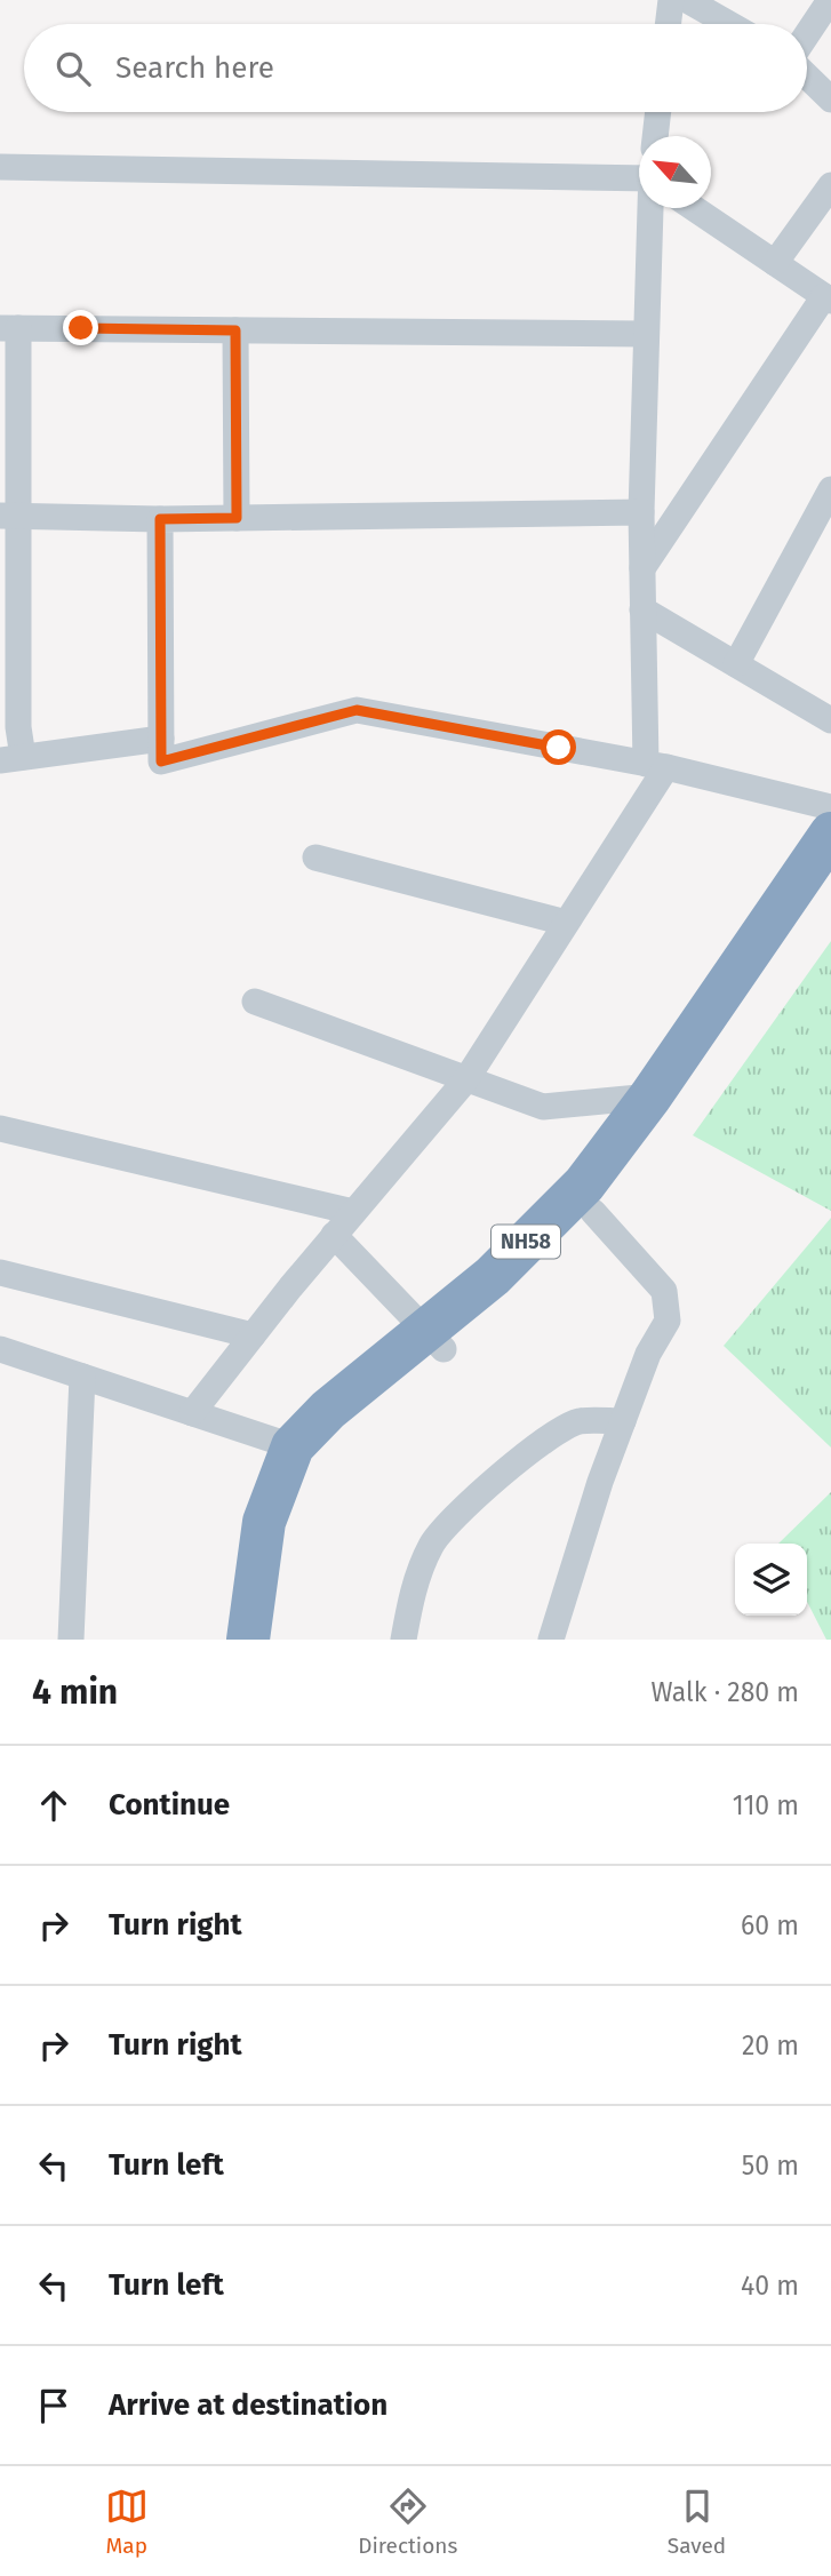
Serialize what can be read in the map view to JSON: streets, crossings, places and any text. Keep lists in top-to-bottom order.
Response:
{
  "streets": {
    "highway": ["NH58"]
  },
  "north": "top left",
  "page": {
    "search": "Search here",
    "heading": ["4 min", "Walk · 280 m"],
    "list": [
      ["Continue", "110 m"],
      ["Turn right", "60 m"],
      ["Turn right", "20 m"],
      ["Turn left", "50 m"],
      ["Turn left", "40 m"],
      "Arrive at destination"
    ],
    "nav": ["Map", "Directions", "Saved"]
  }
}
